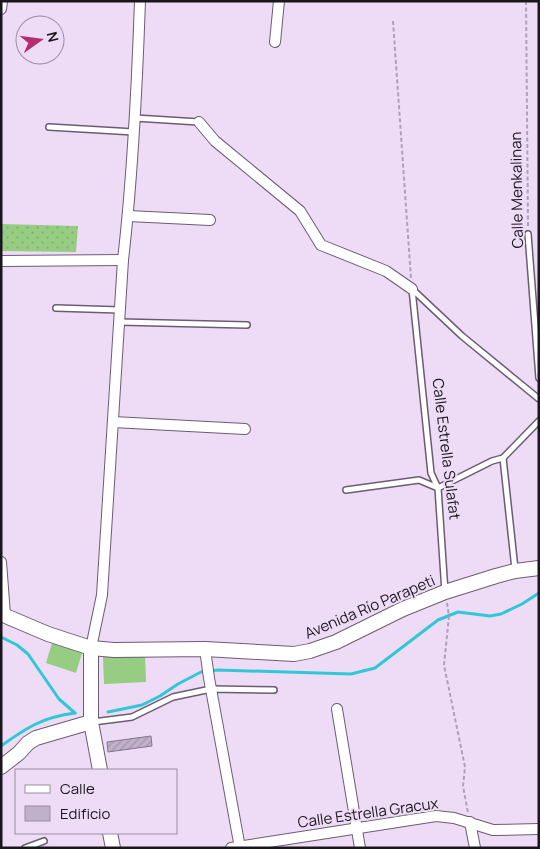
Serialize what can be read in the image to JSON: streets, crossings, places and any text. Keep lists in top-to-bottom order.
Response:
{
  "streets": {
    "main road": ["Avenida Río Parapeti"],
    "street": ["Calle Estrella Gracux"],
    "lane": ["Calle Menkalinan", "Calle Estrella Sulafat"]
  },
  "crossings": [
    ["Calle Estrella Sulafat", "Avenida Río Parapeti"]
  ],
  "legend": ["Calle", "Edificio"],
  "north": "right"
}
